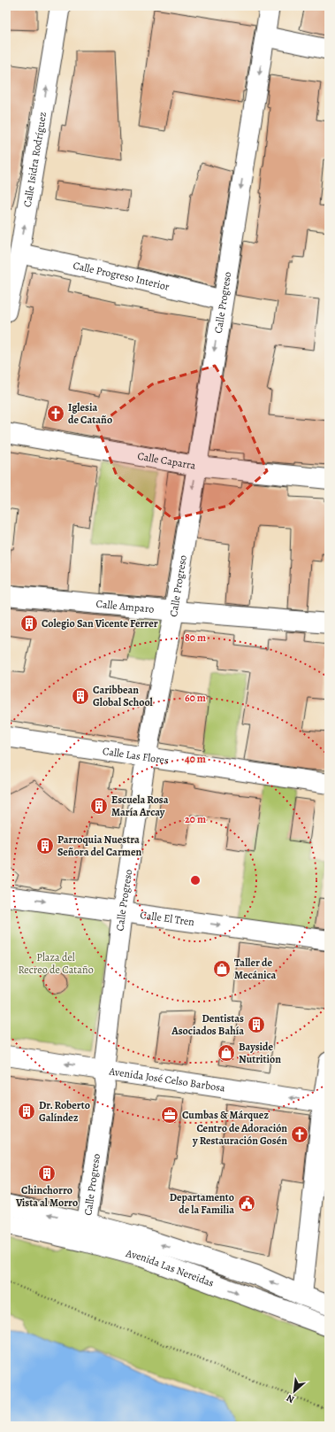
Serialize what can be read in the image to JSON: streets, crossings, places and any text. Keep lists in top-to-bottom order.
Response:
{
  "streets": {
    "street": [
      "Calle Isidra Rodríguez",
      "Calle Progreso Interior",
      "Calle Progreso",
      "Calle Caparra",
      "Calle Amparo",
      "Calle Las Flores",
      "Calle El Tren",
      "Avenida José Celso Barbosa",
      "Avenida Las Nereidas"
    ]
  },
  "crossings": [
    ["Calle Isidra Rodríguez", "Calle Progreso Interior"],
    ["Calle Progreso Interior", "Calle Progreso"],
    ["Calle Progreso", "Calle Caparra"],
    ["Calle Progreso", "Calle Amparo"],
    ["Calle Progreso", "Calle Las Flores"],
    ["Calle Progreso", "Calle El Tren"],
    ["Calle Progreso", "Avenida José Celso Barbosa"],
    ["Calle Progreso", "Avenida Las Nereidas"]
  ],
  "one_way": [
    "Calle Isidra Rodríguez",
    "Calle Progreso",
    "Calle El Tren",
    "Avenida José Celso Barbosa"
  ],
  "parks": ["Plaza del Recreo de Cataño"],
  "places": {
    "church": ["Iglesia de Cataño", "Centro de Adoración y Restauración Gosén"],
    "building": [
      "Colegio San Vicente Ferrer",
      "Caribbean Global School",
      "Escuela Rosa María Arcay",
      "Parroquia Nuestra Señora del Carmen",
      "Dentistas Asociados Bahía",
      "Dr. Roberto Galíndez",
      "Chinchorro Vista al Morro"
    ],
    "shop": ["Taller de Mecánica", "Bayside Nutrition"],
    "office": ["Cumbas & Márquez"],
    "public building": ["Departamento de la Familia"]
  },
  "north": "bottom left",
  "rings": [
    "80 m",
    "60 m",
    "40 m",
    "20 m"
  ]
}
